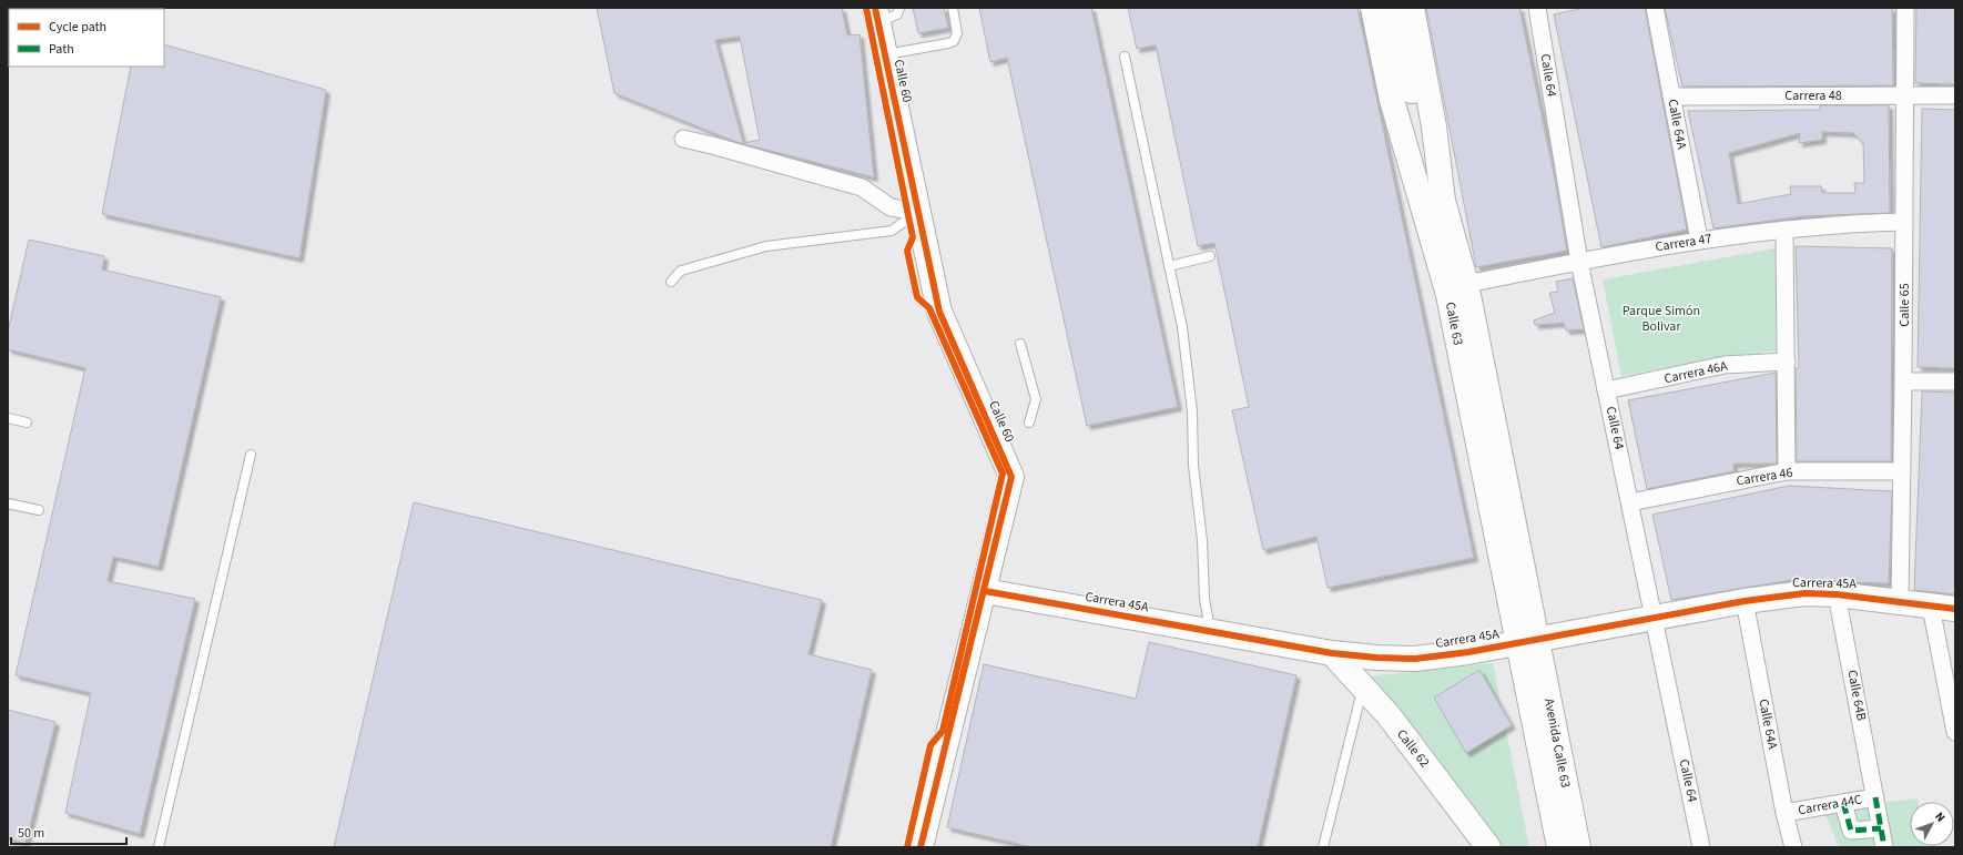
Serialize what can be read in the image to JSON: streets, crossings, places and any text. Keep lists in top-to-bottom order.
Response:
{
  "streets": {
    "street": [
      "Calle 64",
      "Calle 60",
      "Carrera 48",
      "Calle 64A",
      "Carrera 47",
      "Calle 65",
      "Calle 63",
      "Carrera 46A",
      "Carrera 46",
      "Carrera 45A",
      "Calle 64B",
      "Avenida Calle 63",
      "Calle 62",
      "Carrera 44C"
    ]
  },
  "crossings": [
    ["Calle 64", "Carrera 47"],
    ["Calle 64", "Carrera 46A"],
    ["Calle 64", "Carrera 46"],
    ["Calle 64", "Carrera 45A"],
    ["Calle 60", "Carrera 45A"],
    ["Carrera 48", "Calle 64A"],
    ["Carrera 48", "Calle 65"],
    ["Calle 64A", "Carrera 47"],
    ["Calle 64A", "Carrera 45A"],
    ["Calle 64A", "Carrera 44C"],
    ["Carrera 47", "Calle 65"],
    ["Carrera 47", "Calle 63"],
    ["Calle 65", "Carrera 46"],
    ["Calle 65", "Carrera 45A"],
    ["Calle 63", "Carrera 45A"],
    ["Calle 63", "Avenida Calle 63"],
    ["Carrera 45A", "Calle 64B"],
    ["Carrera 45A", "Avenida Calle 63"],
    ["Carrera 45A", "Calle 62"],
    ["Calle 64B", "Carrera 44C"]
  ],
  "parks": ["Parque Simón Bolivar"],
  "legend": ["Cycle path", "Path"],
  "scale_bar": "50 m",
  "north": "top right"
}
